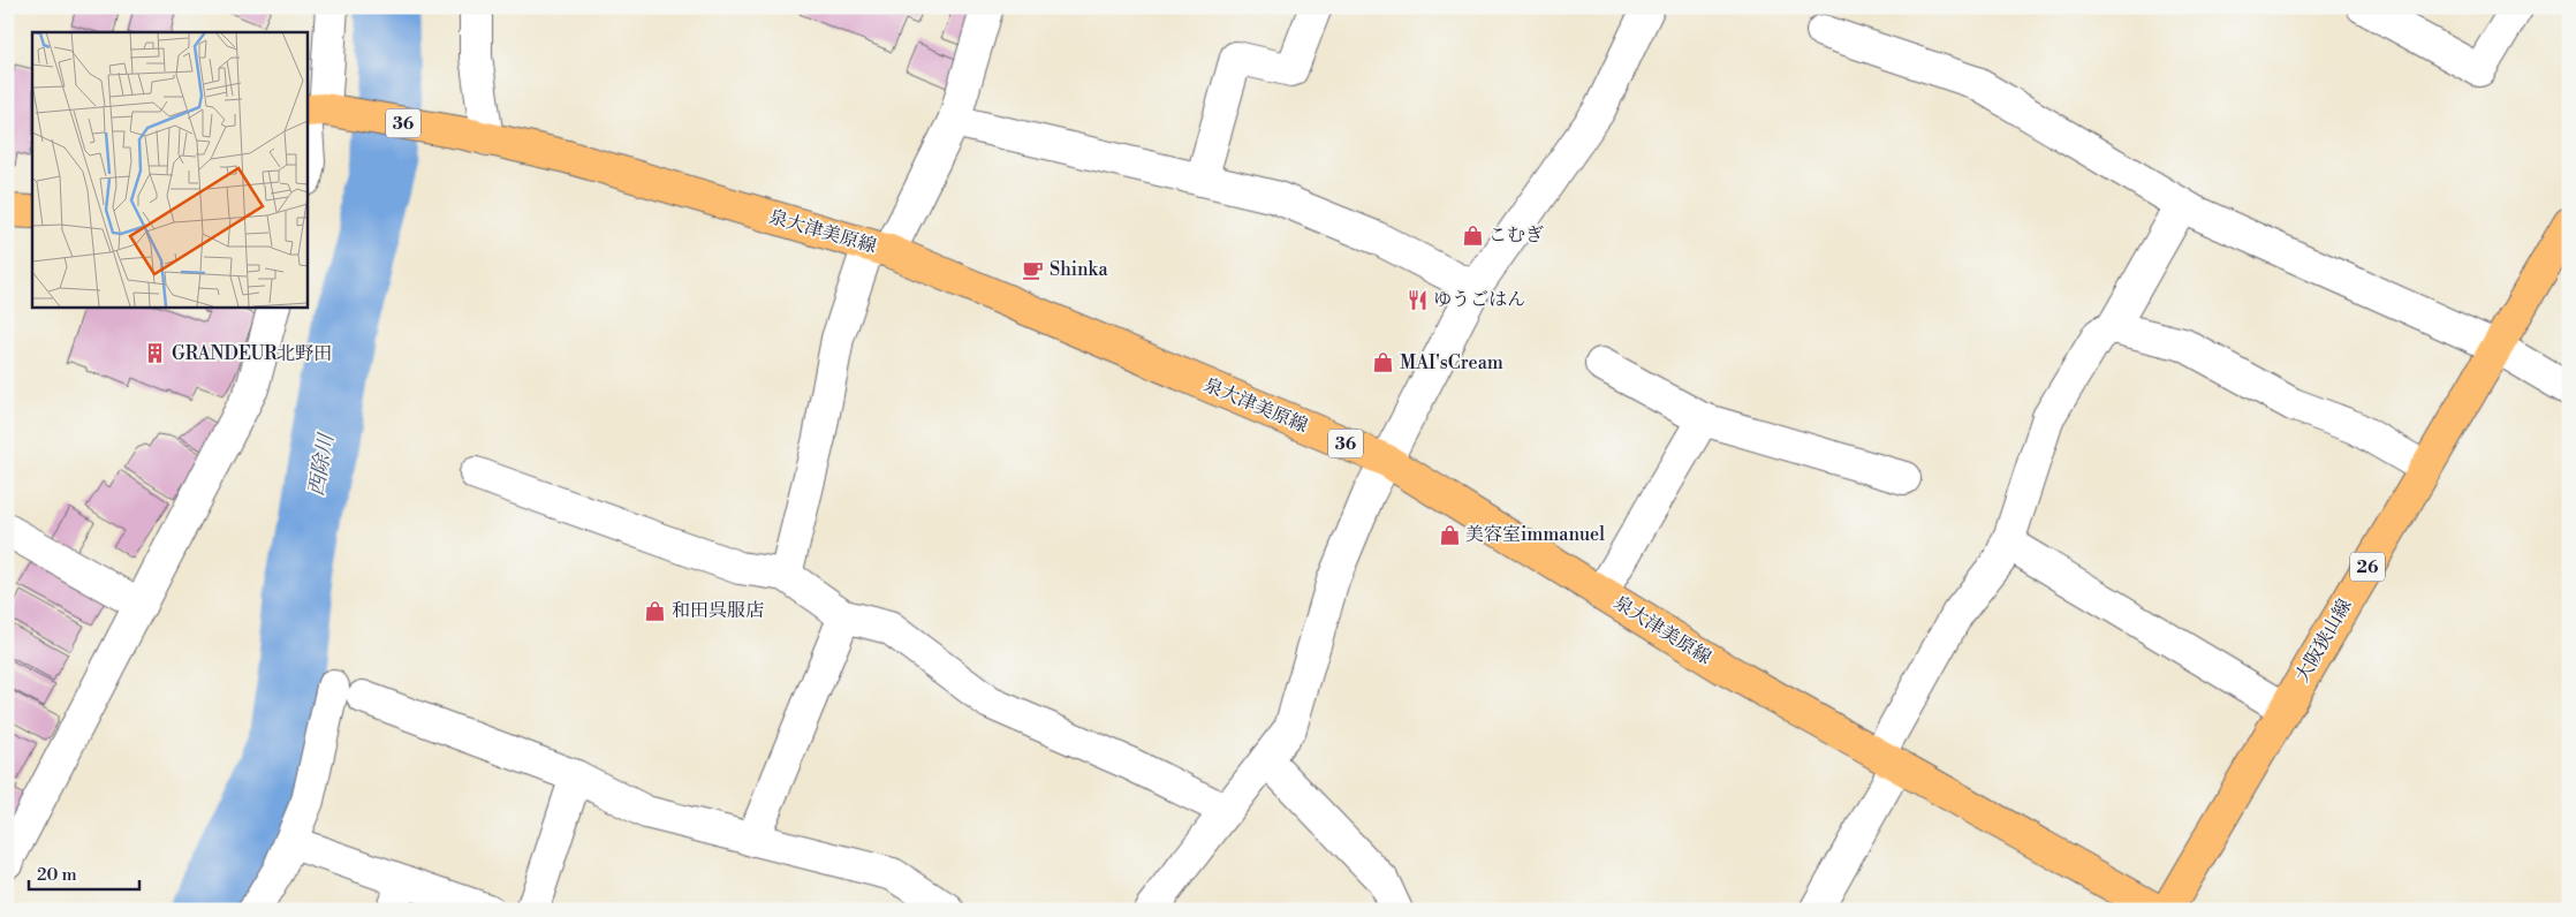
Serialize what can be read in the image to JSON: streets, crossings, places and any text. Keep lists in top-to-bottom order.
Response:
{
  "streets": {
    "main road": [
      "36",
      "泉大津美原線",
      "26",
      "大阪狭山線"
    ]
  },
  "water": ["西除川"],
  "places": {
    "shop": [
      "こむぎ",
      "MAI'sCream",
      "美容室immanuel",
      "和田呉服店"
    ],
    "cafe": ["Shinka"],
    "restaurant": ["ゆうごはん"],
    "building": ["GRANDEUR北野田"]
  },
  "scale_bar": "20 m"
}
